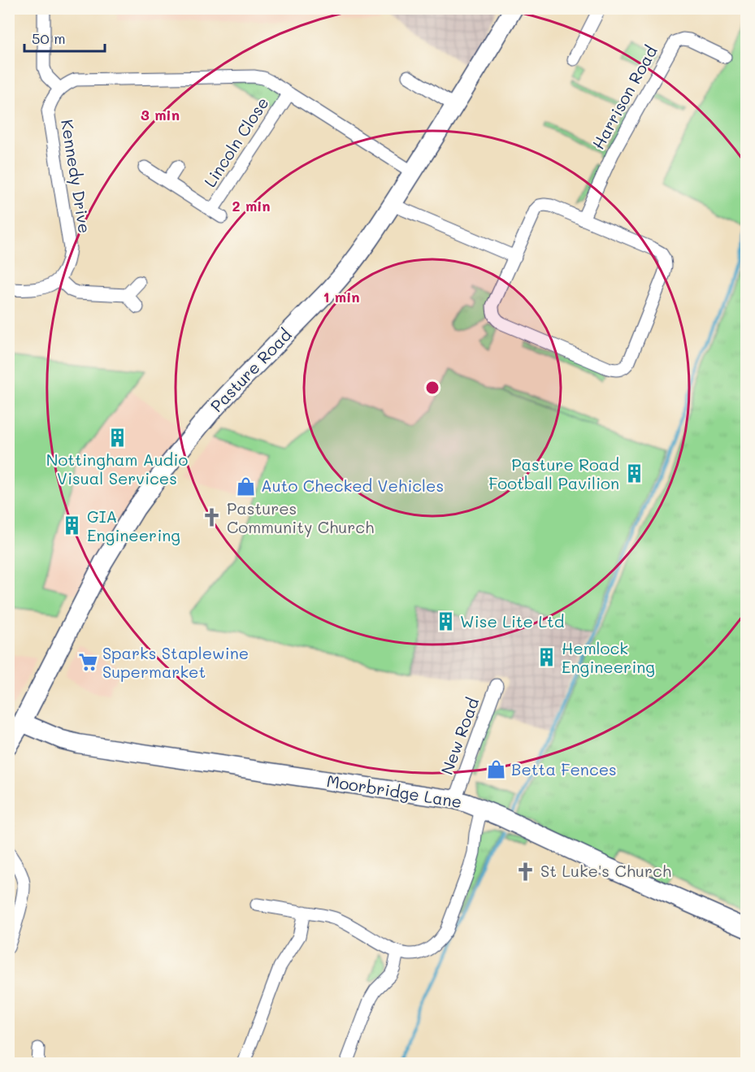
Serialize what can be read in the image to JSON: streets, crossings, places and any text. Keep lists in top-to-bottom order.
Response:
{
  "streets": {
    "main road": ["Pasture Road", "Moorbridge Lane"],
    "street": [
      "Harrison Road",
      "Lincoln Close",
      "Kennedy Drive",
      "New Road"
    ]
  },
  "crossings": [
    ["Pasture Road", "Moorbridge Lane"],
    ["New Road", "Moorbridge Lane"]
  ],
  "places": {
    "building": [
      "Nottingham Audio Visual Services",
      "Pasture Road Football Pavilion",
      "GIA Engineering",
      "Wise Lite Ltd",
      "Hemlock Engineering"
    ],
    "shop": ["Auto Checked Vehicles", "Betta Fences"],
    "church": ["Pastures Community Church", "St Luke's Church"],
    "supermarket": ["Sparks Staplewine Supermarket"]
  },
  "scale_bar": "50 m",
  "rings": ["3 min", "2 min", "1 min"]
}
